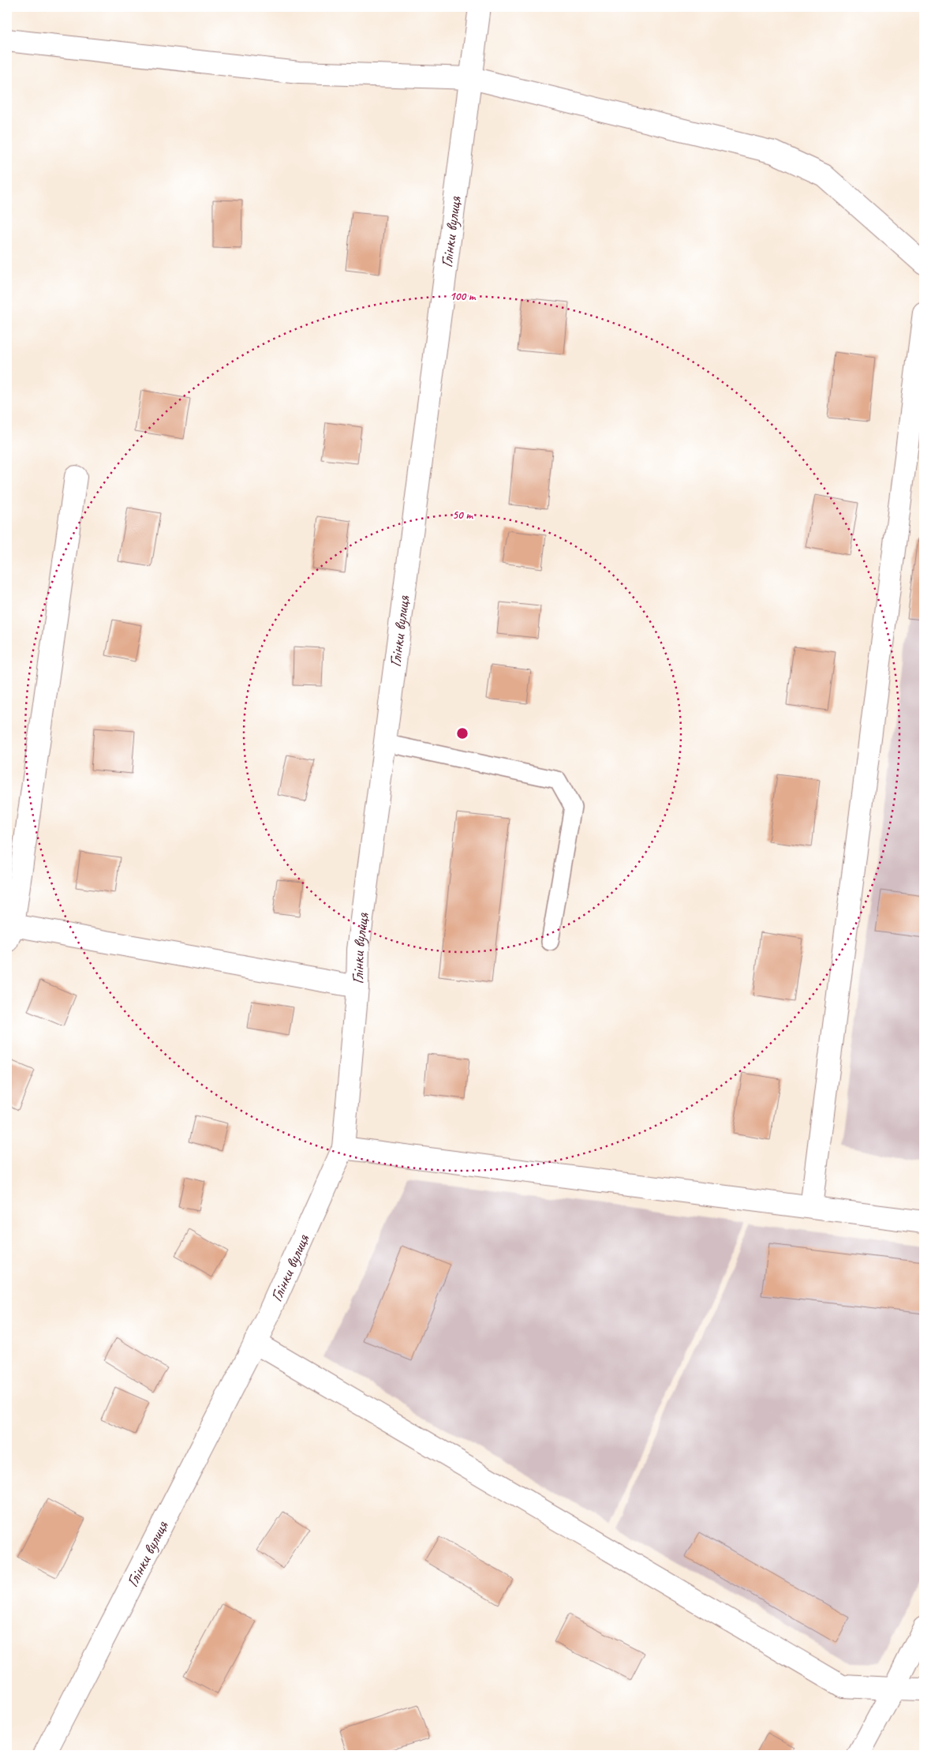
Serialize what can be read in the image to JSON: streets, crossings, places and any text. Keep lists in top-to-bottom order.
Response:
{
  "streets": {
    "street": ["Глінки вулиця"]
  },
  "rings": ["100 m", "50 m"]
}
